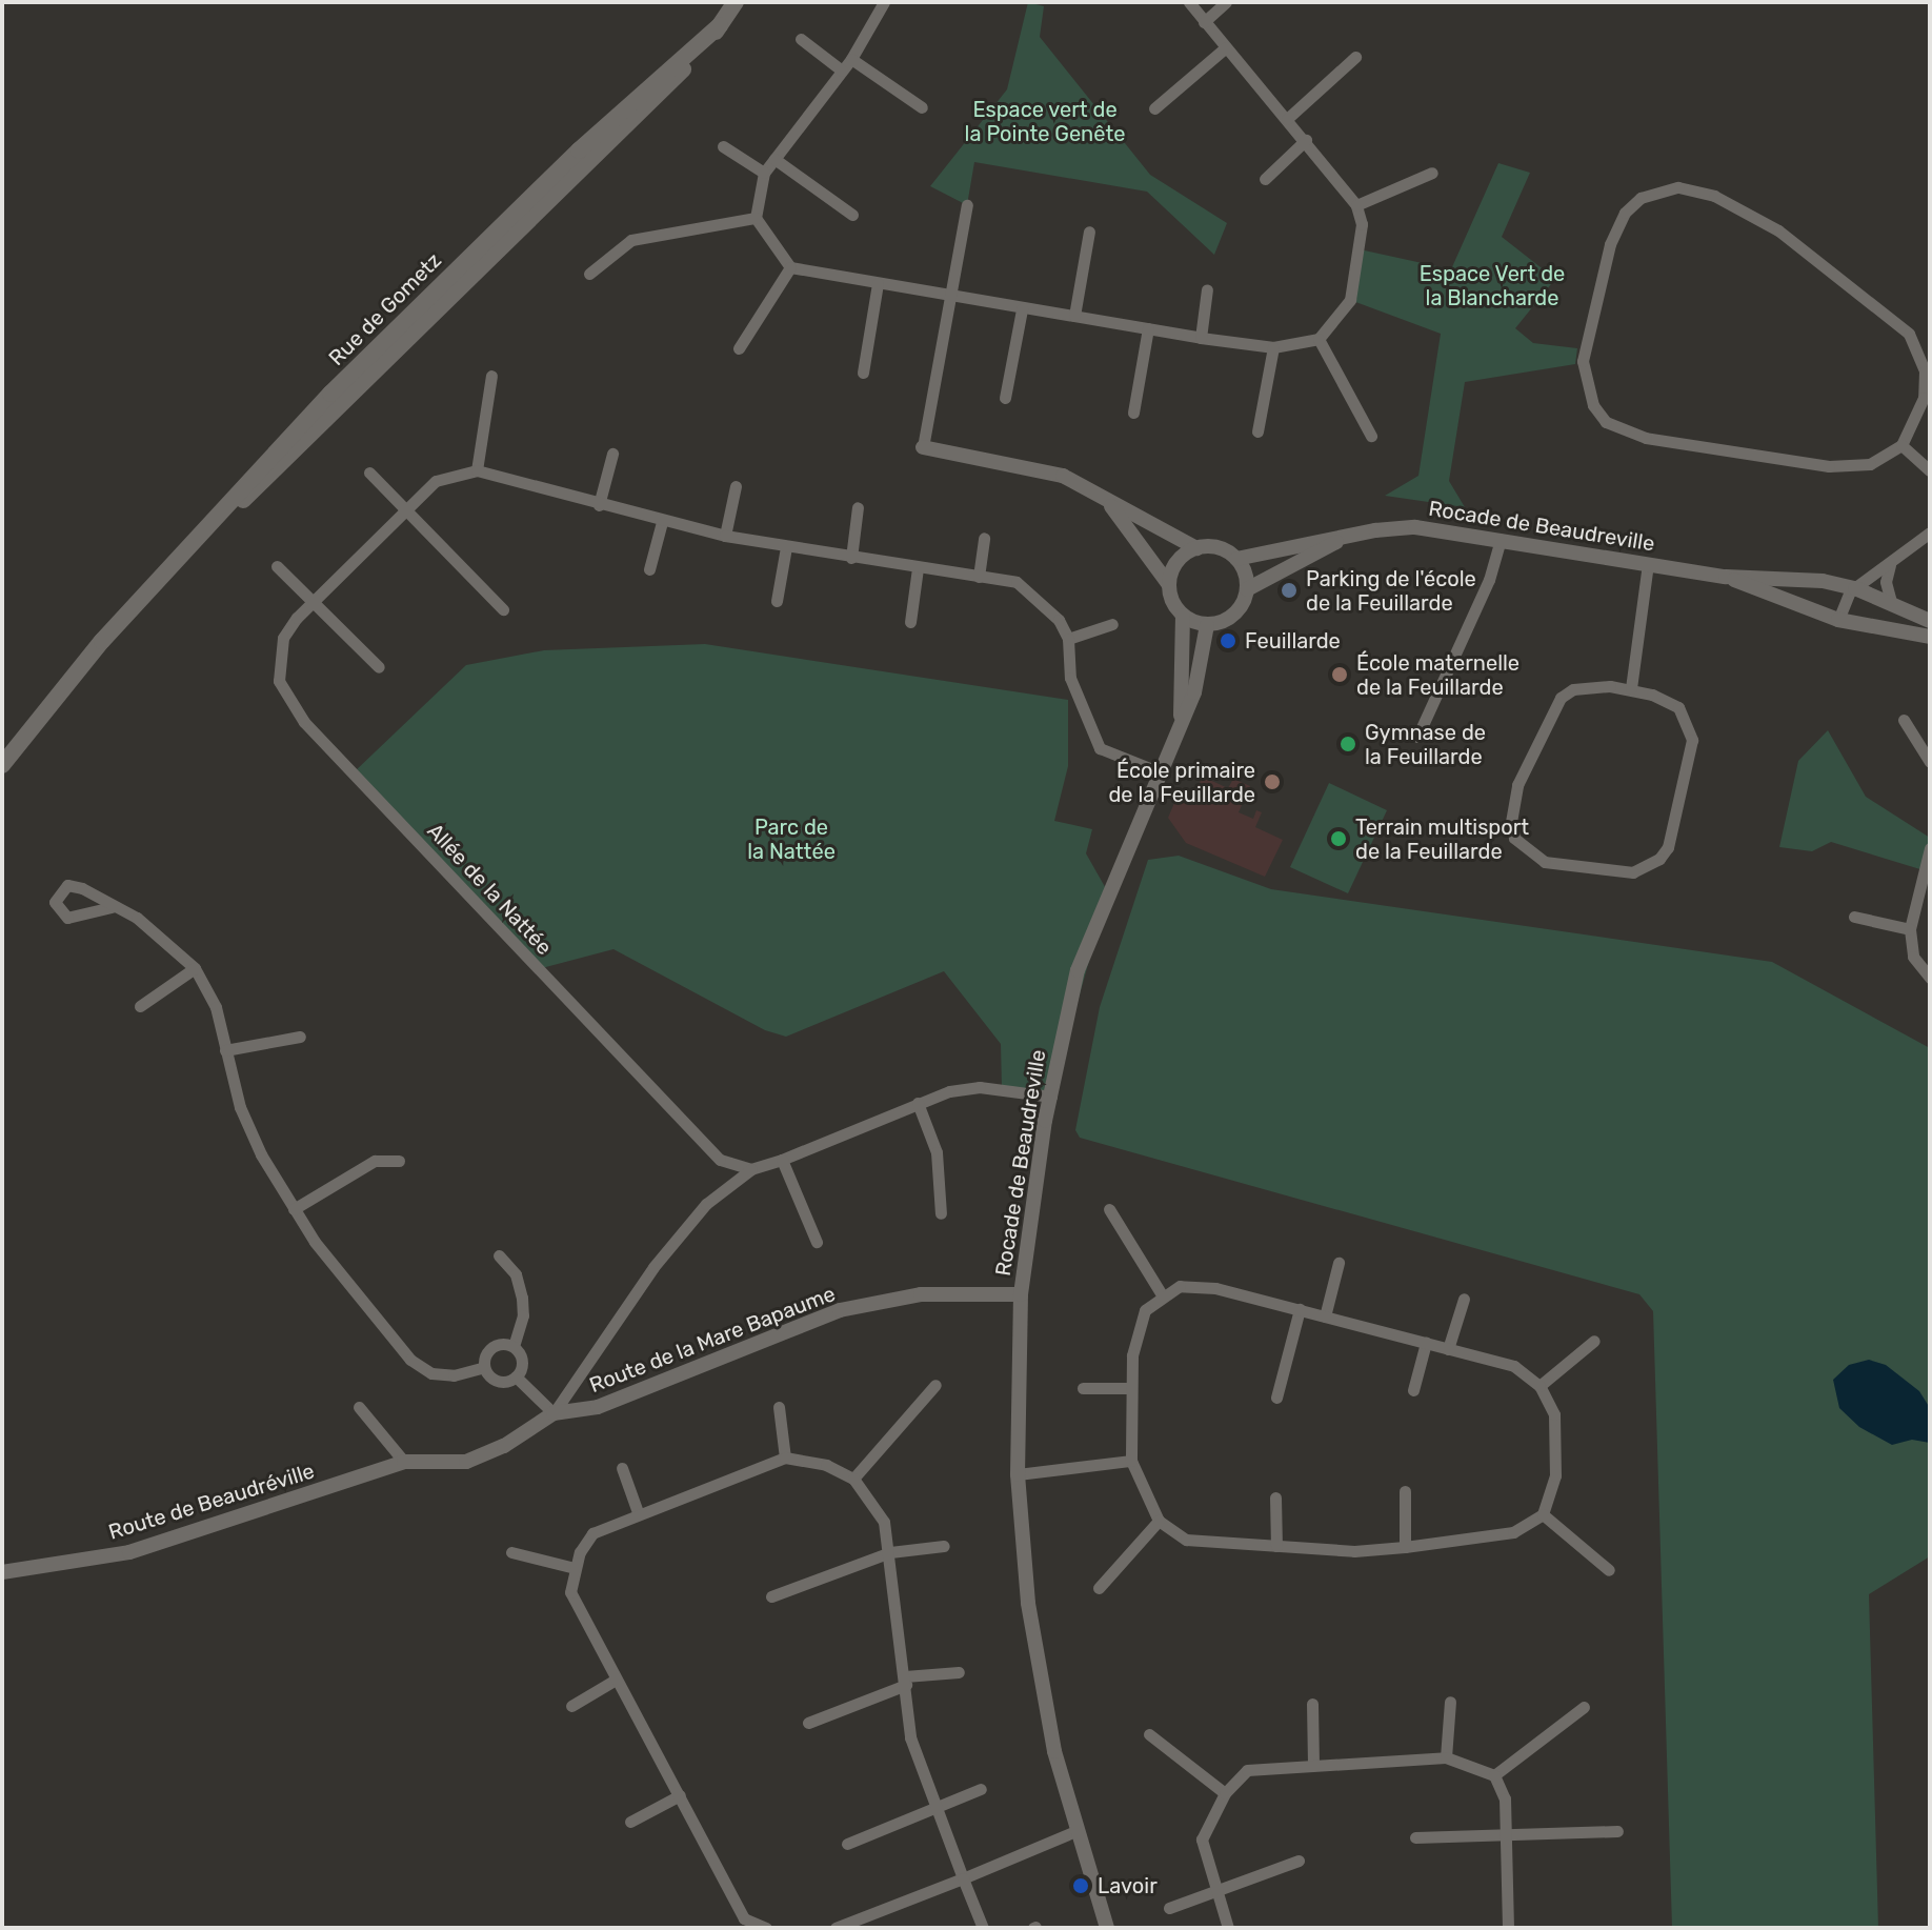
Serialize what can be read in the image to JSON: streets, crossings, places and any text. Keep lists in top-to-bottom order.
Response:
{
  "streets": {
    "main road": ["Rue de Gometz"],
    "street": [
      "Rocade de Beaudreville",
      "Allée de la Nattée",
      "Route de la Mare Bapaume",
      "Route de Beaudréville"
    ]
  },
  "crossings": [
    ["Rocade de Beaudreville", "Route de la Mare Bapaume"],
    ["Route de la Mare Bapaume", "Route de Beaudréville"]
  ],
  "parks": ["Espace vert de la Pointe Genête", "Espace Vert de la Blancharde", "Parc de la Nattée"],
  "places": [
    "Parking de l'école de la Feuillarde",
    "Feuillarde",
    "École maternelle de la Feuillarde",
    "Gymnase de la Feuillarde",
    "École primaire de la Feuillarde",
    "Terrain multisport de la Feuillarde",
    "Lavoir"
  ]
}
